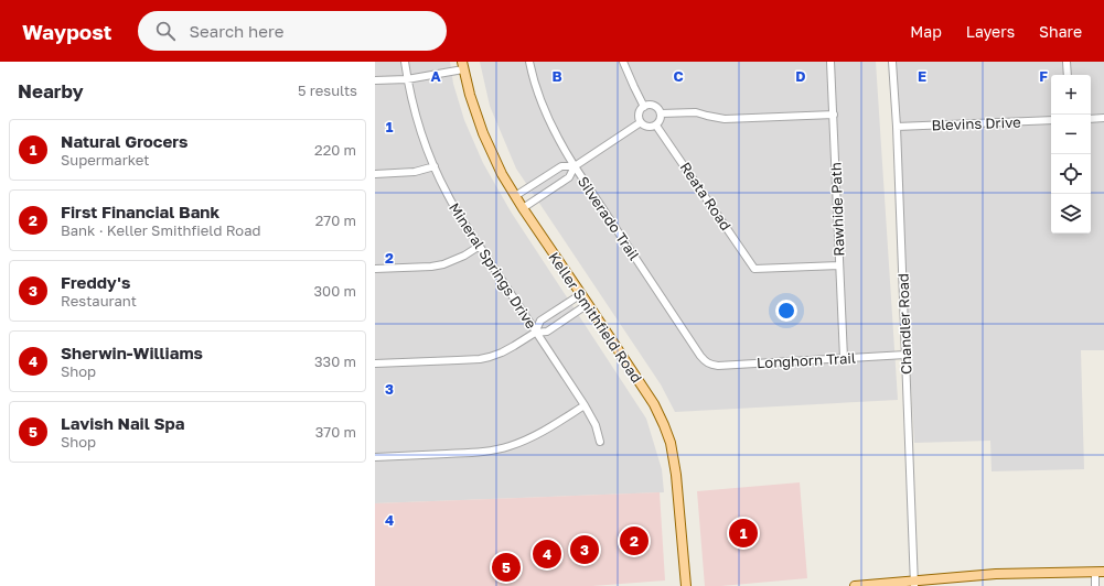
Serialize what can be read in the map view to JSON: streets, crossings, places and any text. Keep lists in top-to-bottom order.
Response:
{
  "streets": {
    "main road": ["Keller Smithfield Road"],
    "street": [
      "Blevins Drive",
      "Reata Road",
      "Rawhide Path",
      "Silverado Trail",
      "Mineral Springs Drive",
      "Chandler Road",
      "Longhorn Trail"
    ]
  },
  "crossings": [
    ["Blevins Drive", "Chandler Road"],
    ["Reata Road", "Rawhide Path"],
    ["Rawhide Path", "Longhorn Trail"],
    ["Silverado Trail", "Longhorn Trail"],
    ["Chandler Road", "Longhorn Trail"]
  ],
  "page": {
    "header": "Waypost",
    "search": "Search here",
    "nav": ["Map", "Layers", "Share"],
    "heading": ["Nearby", "5 results"],
    "map_buttons": ["+", "−"],
    "list": [
      {
        "mark": "1",
        "name": "Natural Grocers",
        "note": "Supermarket",
        "value": "220 m"
      },
      {
        "mark": "2",
        "name": "First Financial Bank",
        "note": "Bank · Keller Smithfield Road",
        "value": "270 m"
      },
      {
        "mark": "3",
        "name": "Freddy's",
        "note": "Restaurant",
        "value": "300 m"
      },
      {
        "mark": "4",
        "name": "Sherwin-Williams",
        "note": "Shop",
        "value": "330 m"
      },
      {
        "mark": "5",
        "name": "Lavish Nail Spa",
        "note": "Shop",
        "value": "370 m"
      }
    ],
    "pins": [
      "1",
      "2",
      "3",
      "4",
      "5"
    ]
  },
  "grid": {
    "columns": [
      "A",
      "B",
      "C",
      "D",
      "E",
      "F"
    ],
    "rows": [
      "1",
      "2",
      "3",
      "4"
    ]
  }
}
